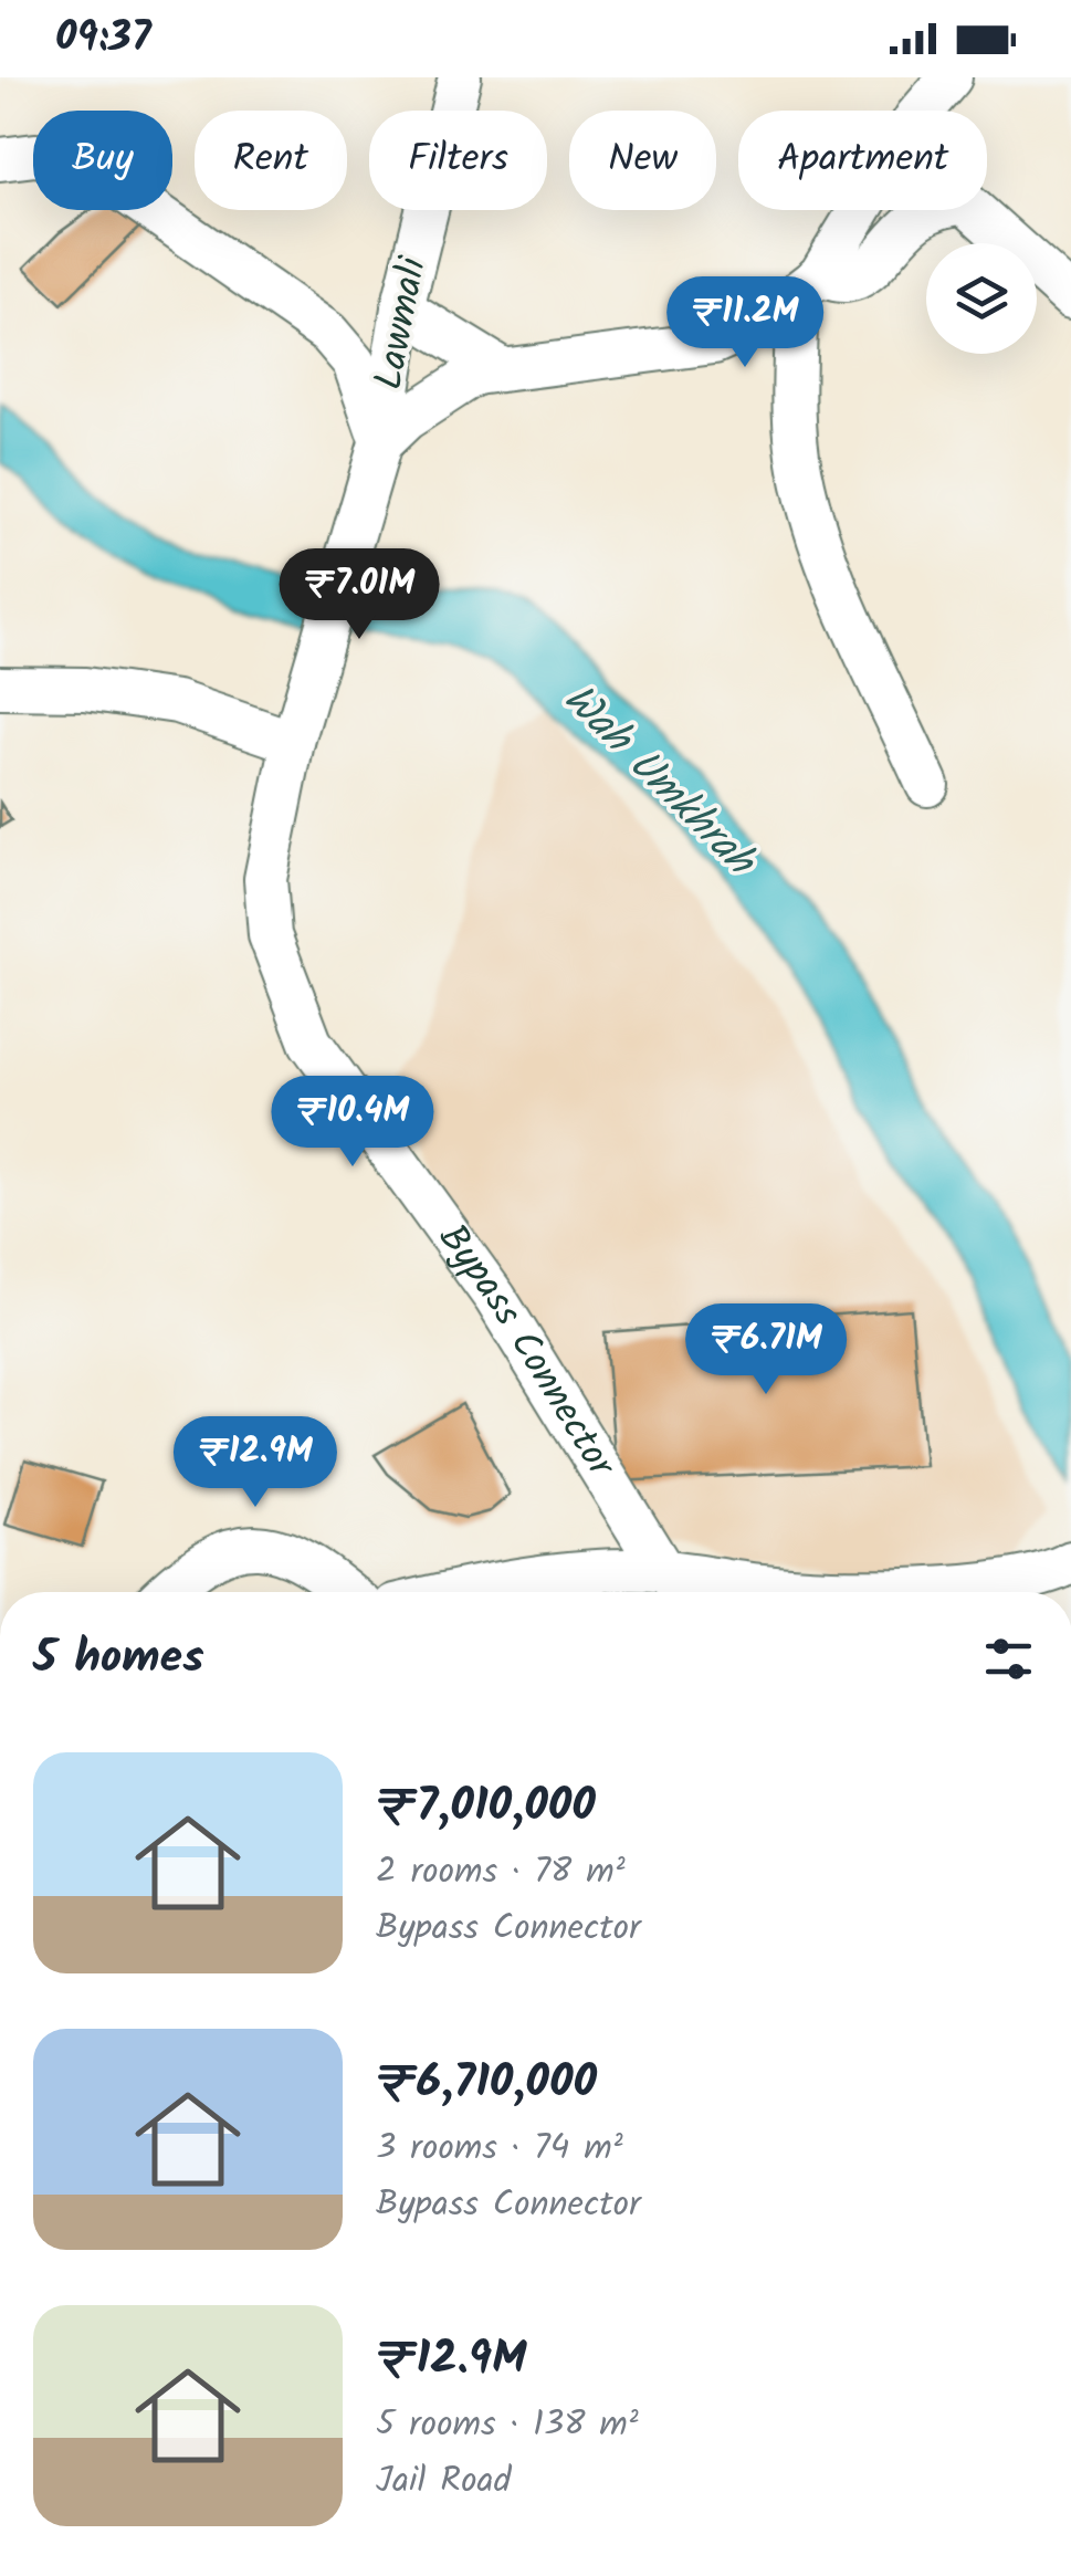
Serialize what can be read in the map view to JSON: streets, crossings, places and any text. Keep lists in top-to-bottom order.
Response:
{
  "streets": {
    "street": ["Lawmali", "Bypass Connector"]
  },
  "crossings": [
    ["Lawmali", "Bypass Connector"]
  ],
  "water": ["Wah Umkhrah"],
  "page": {
    "status": "09:37",
    "chip": [
      "Buy",
      "Rent",
      "Filters",
      "New",
      "Apartment"
    ],
    "price": [
      "₹11.2M",
      "₹7.01M",
      "₹10.4M",
      "₹6.71M",
      "₹12.9M"
    ],
    "heading": "5 homes",
    "list": [
      {
        "name": "₹7,010,000",
        "note": "2 rooms · 78 m² · Bypass Connector"
      },
      {
        "name": "₹6,710,000",
        "note": "3 rooms · 74 m² · Bypass Connector"
      },
      {
        "name": "₹12.9M",
        "note": "5 rooms · 138 m² · Jail Road"
      }
    ]
  }
}
